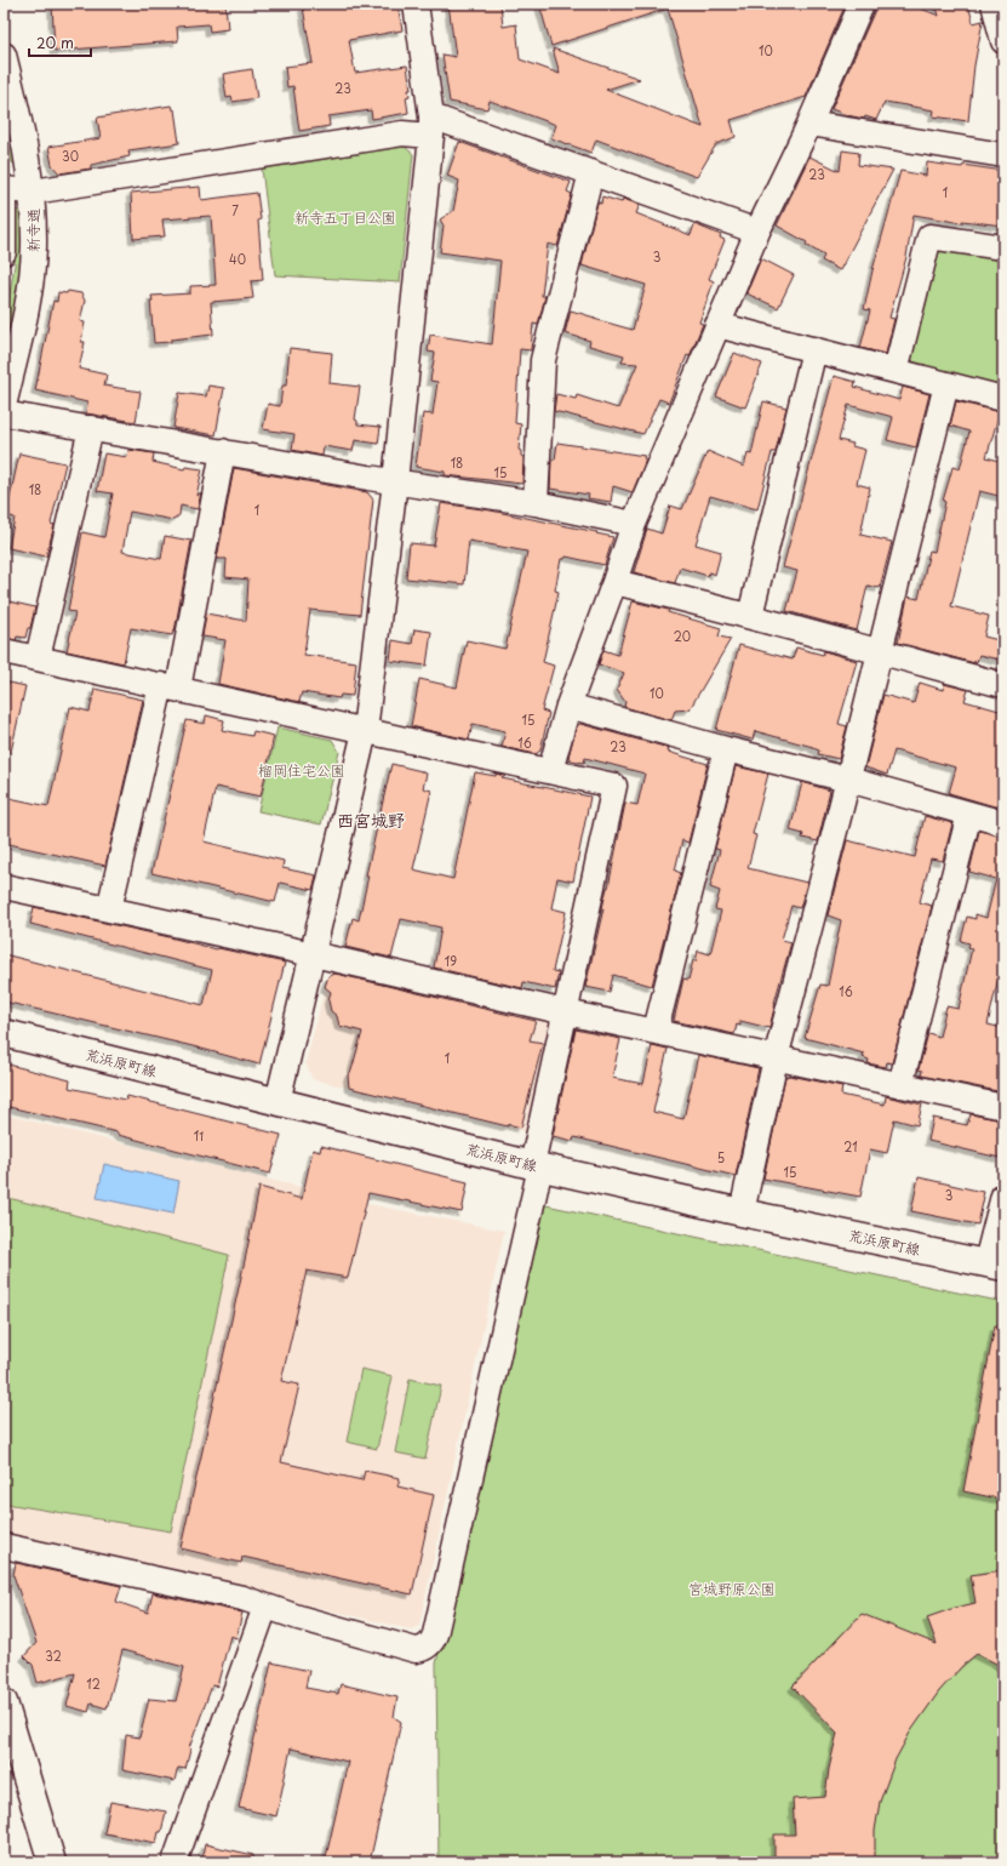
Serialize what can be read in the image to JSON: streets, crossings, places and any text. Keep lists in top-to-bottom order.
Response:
{
  "streets": {
    "main road": ["荒浜原町線"],
    "street": ["新寺通"]
  },
  "districts": ["西宮城野"],
  "parks": ["新寺五丁目公園", "榴岡住宅公園", "宮城野原公園"],
  "house_numbers": [
    "10",
    "23",
    "30",
    "23",
    "1",
    "7",
    "3",
    "40",
    "18",
    "15",
    "18",
    "1",
    "20",
    "10",
    "15",
    "16",
    "23",
    "19",
    "16",
    "1",
    "11",
    "21",
    "5",
    "15",
    "3",
    "32",
    "12"
  ],
  "scale_bar": "20 m"
}
